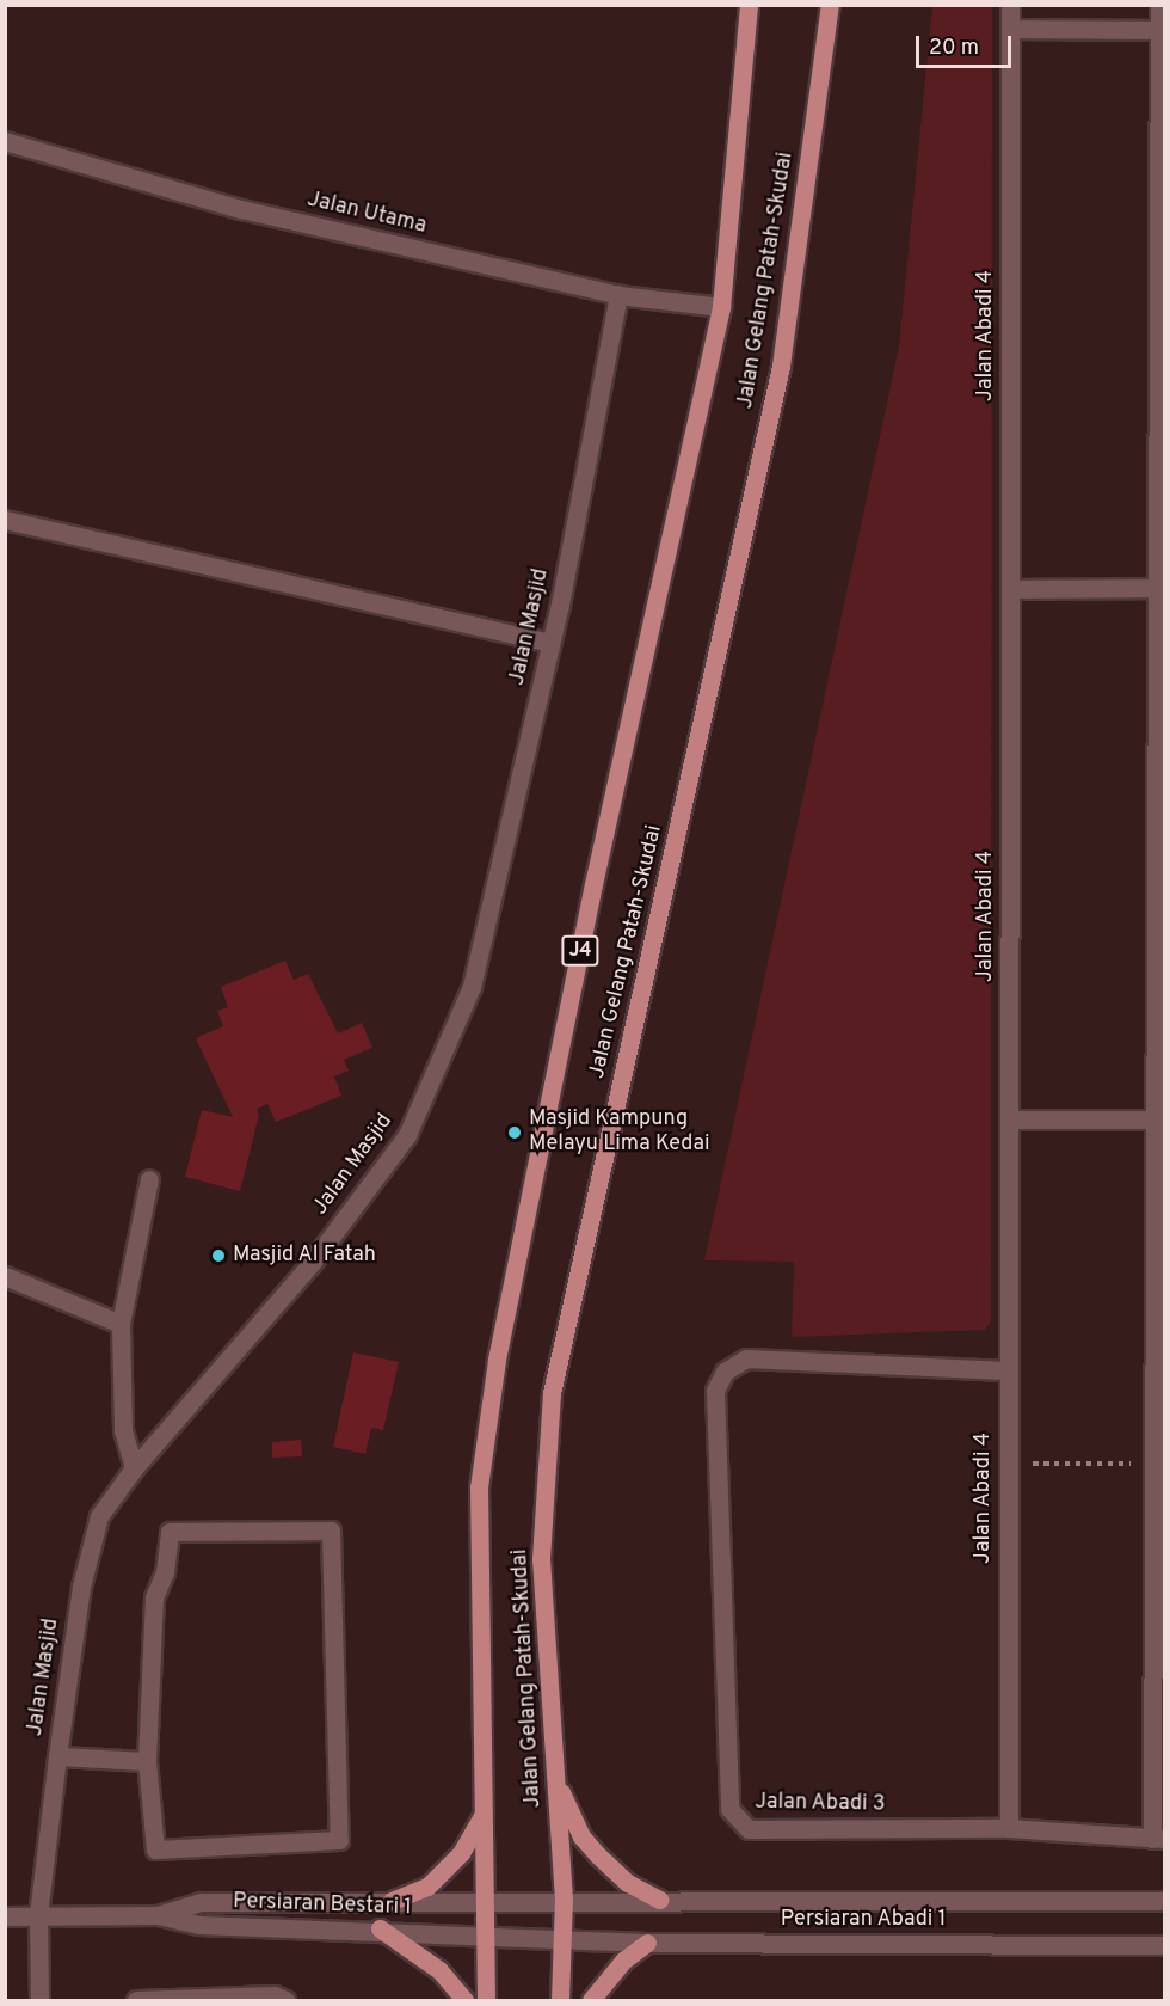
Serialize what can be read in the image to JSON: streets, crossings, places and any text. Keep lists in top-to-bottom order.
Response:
{
  "streets": {
    "main road": ["Jalan Gelang Patah-Skudai", "J4"],
    "street": [
      "Jalan Utama",
      "Jalan Abadi 4",
      "Jalan Masjid",
      "Jalan Abadi 3",
      "Persiaran Bestari 1",
      "Persiaran Abadi 1"
    ]
  },
  "crossings": [
    ["Jalan Utama", "Jalan Gelang Patah-Skudai"],
    ["Jalan Utama", "Jalan Masjid"],
    ["Jalan Gelang Patah-Skudai", "Persiaran Bestari 1"],
    ["Jalan Gelang Patah-Skudai", "Persiaran Abadi 1"],
    ["Jalan Abadi 4", "Jalan Abadi 3"],
    ["Jalan Masjid", "Persiaran Bestari 1"],
    ["Persiaran Bestari 1", "Persiaran Abadi 1"]
  ],
  "places": ["Masjid Kampung Melayu Lima Kedai", "Masjid Al Fatah"],
  "scale_bar": "20 m"
}
